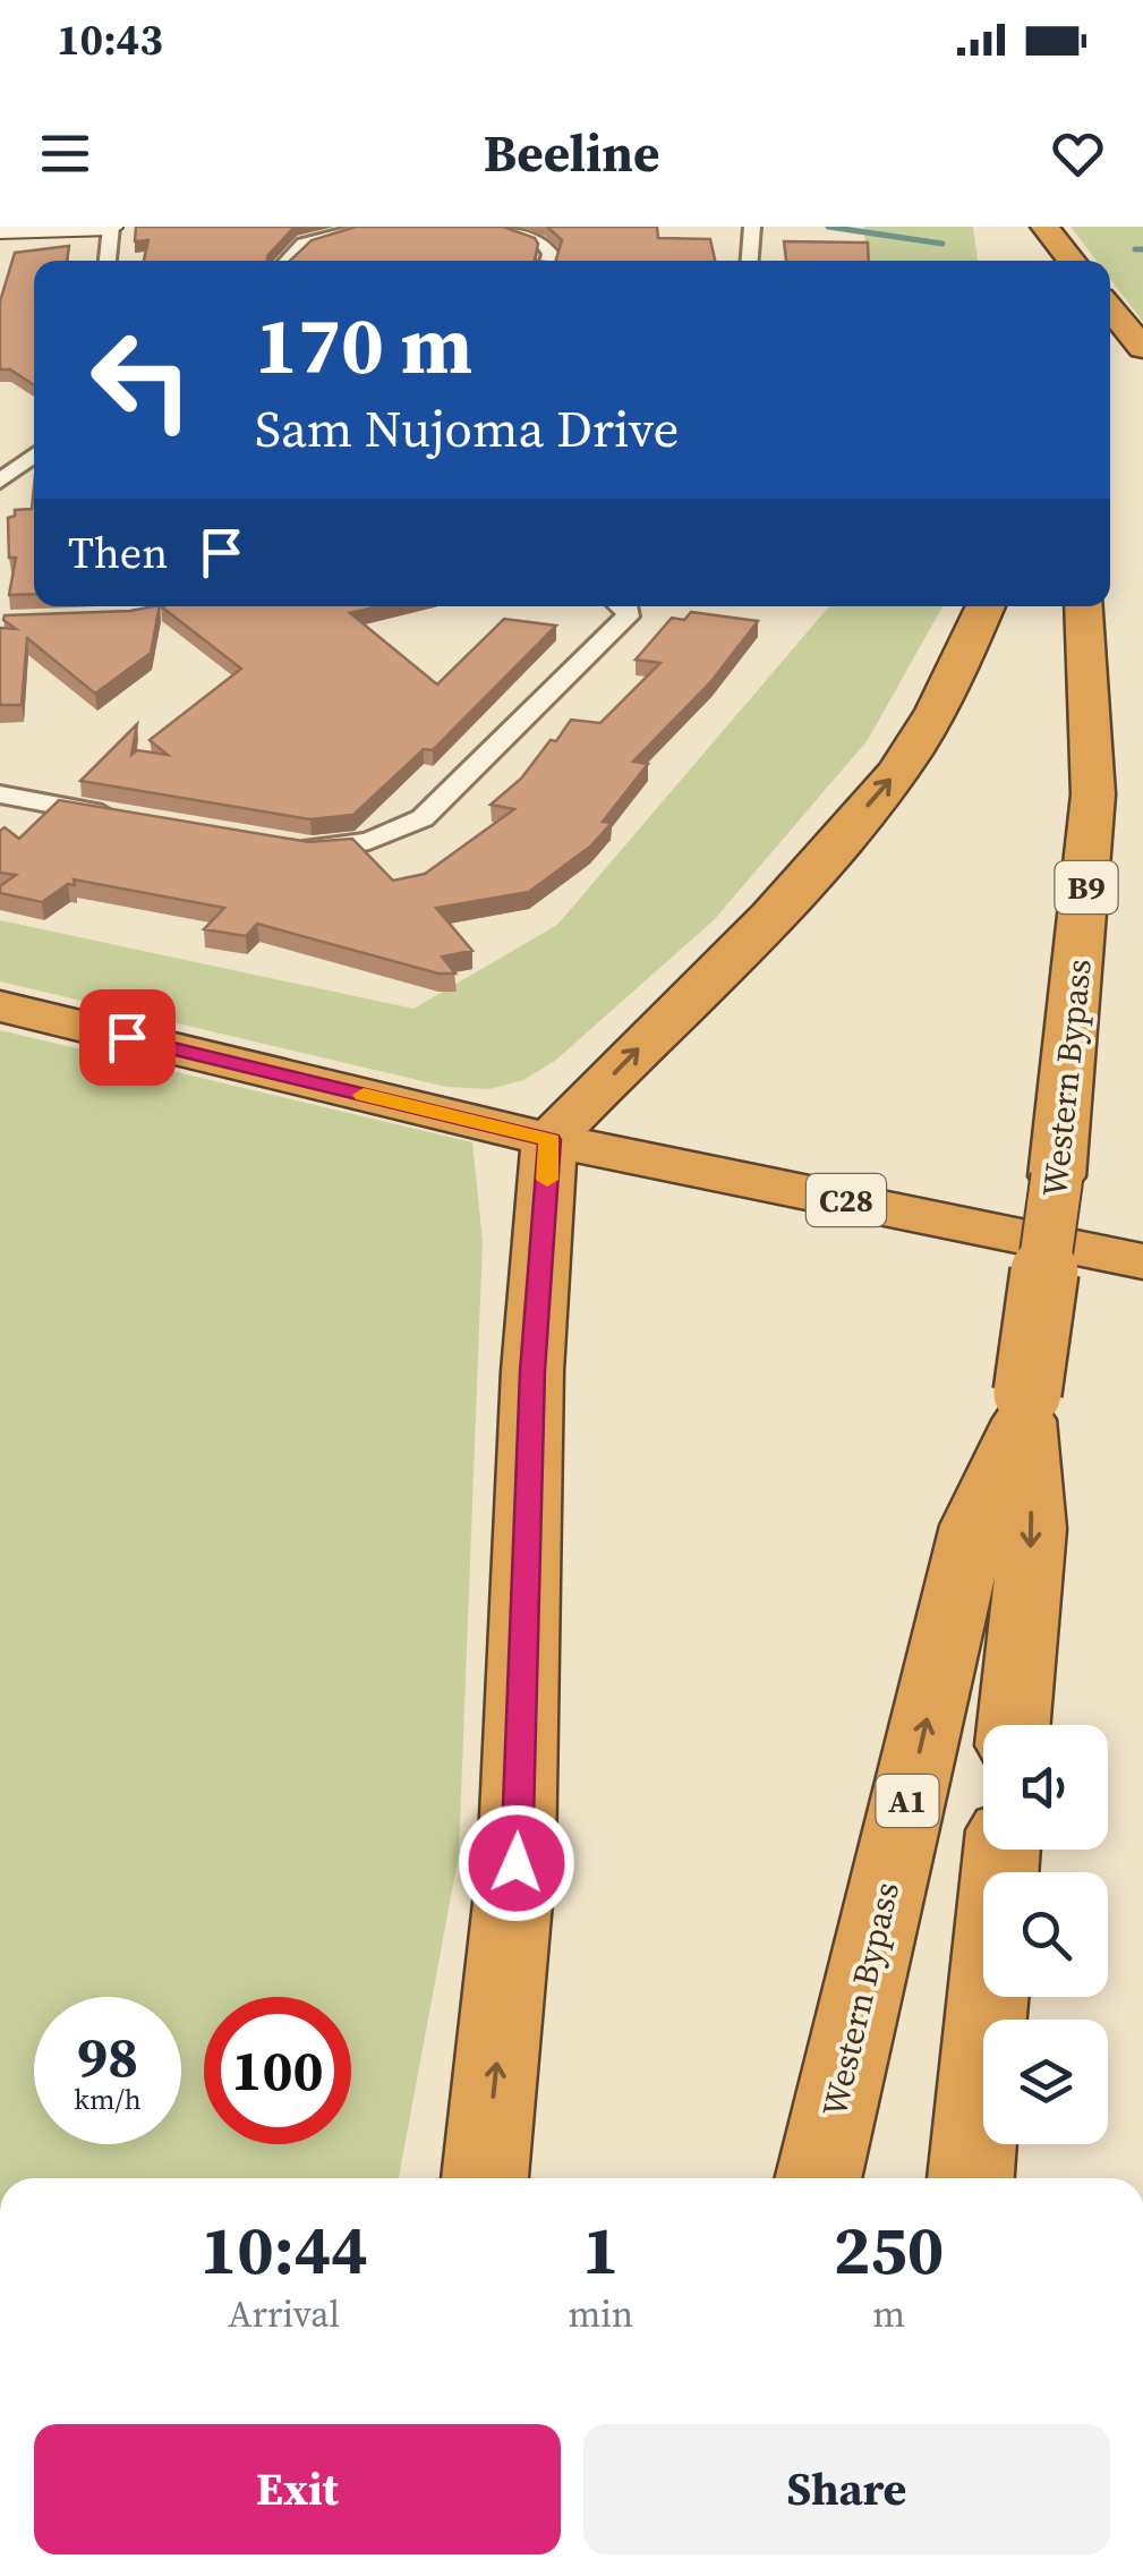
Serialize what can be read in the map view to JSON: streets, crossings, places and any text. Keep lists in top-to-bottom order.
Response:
{
  "streets": {
    "highway": [
      "B9",
      "Western Bypass",
      "C28",
      "A1"
    ]
  },
  "page": {
    "status": "10:43",
    "header": "Beeline",
    "turn": ["170 m", "Sam Nujoma Drive"],
    "then": "Then",
    "speed": "98 km/h",
    "limit": "100",
    "eta": [
      "10:44",
      "Arrival",
      "1",
      "min",
      "250",
      "m"
    ],
    "buttons": ["Exit", "Share"]
  }
}
